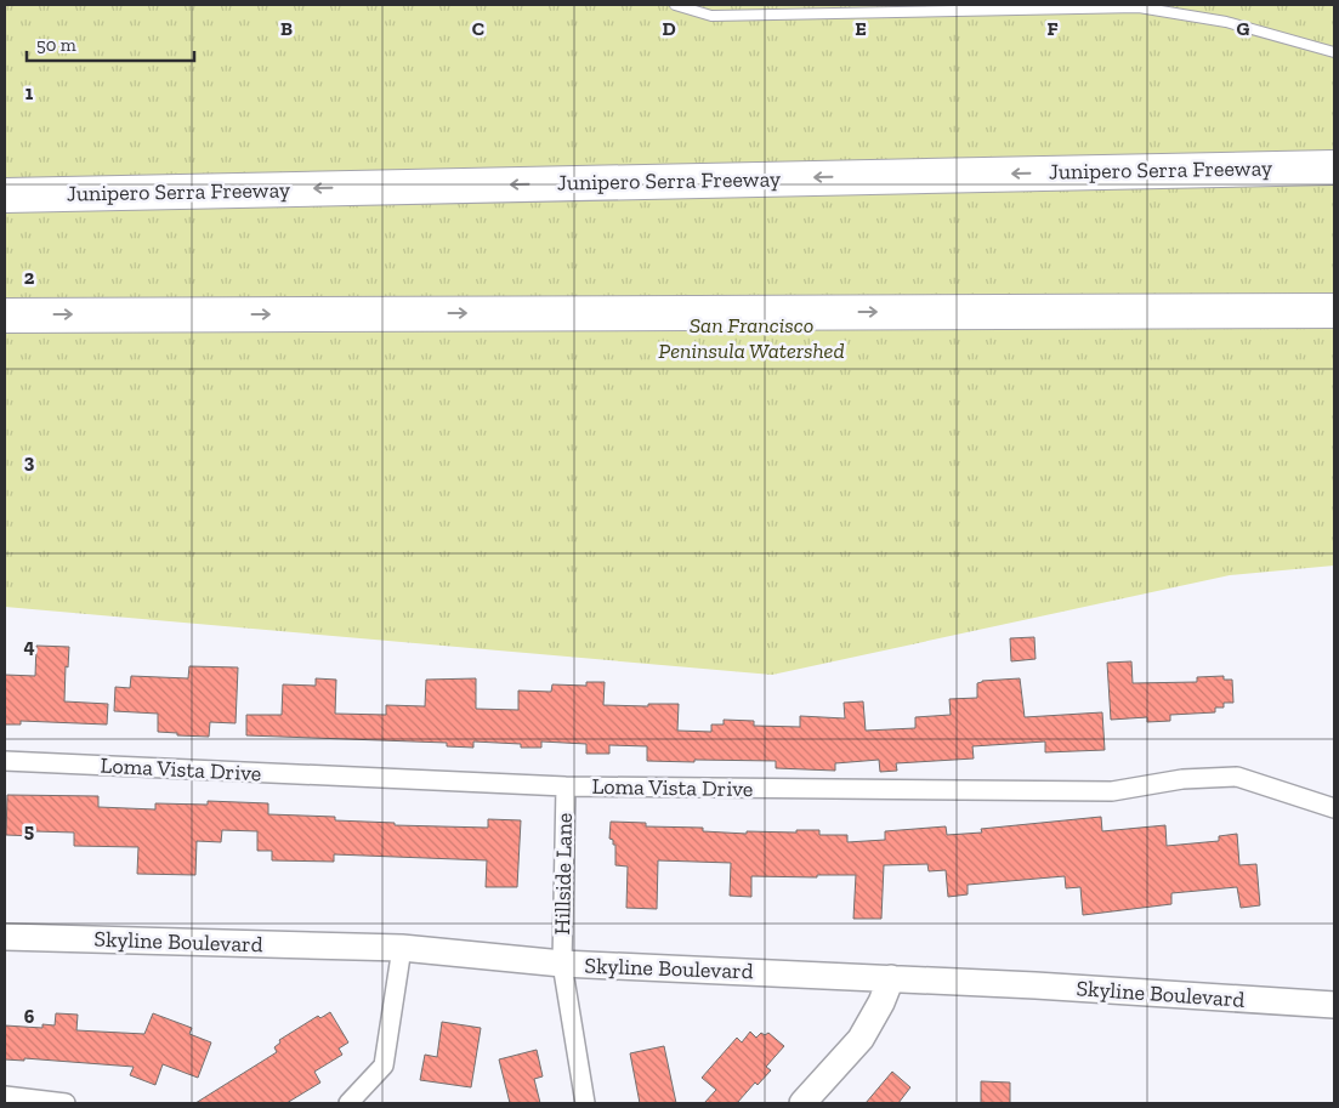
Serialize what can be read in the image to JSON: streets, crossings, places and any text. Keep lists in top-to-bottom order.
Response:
{
  "streets": {
    "highway": ["Junipero Serra Freeway"],
    "main road": ["Skyline Boulevard"],
    "street": ["Loma Vista Drive", "Hillside Lane"]
  },
  "crossings": [
    ["Loma Vista Drive", "Hillside Lane"],
    ["Hillside Lane", "Skyline Boulevard"]
  ],
  "parks": ["San Francisco Peninsula Watershed"],
  "scale_bar": "50 m",
  "grid": {
    "columns": [
      "B",
      "C",
      "D",
      "E",
      "F",
      "G"
    ],
    "rows": [
      "1",
      "2",
      "3",
      "4",
      "5",
      "6"
    ]
  }
}
